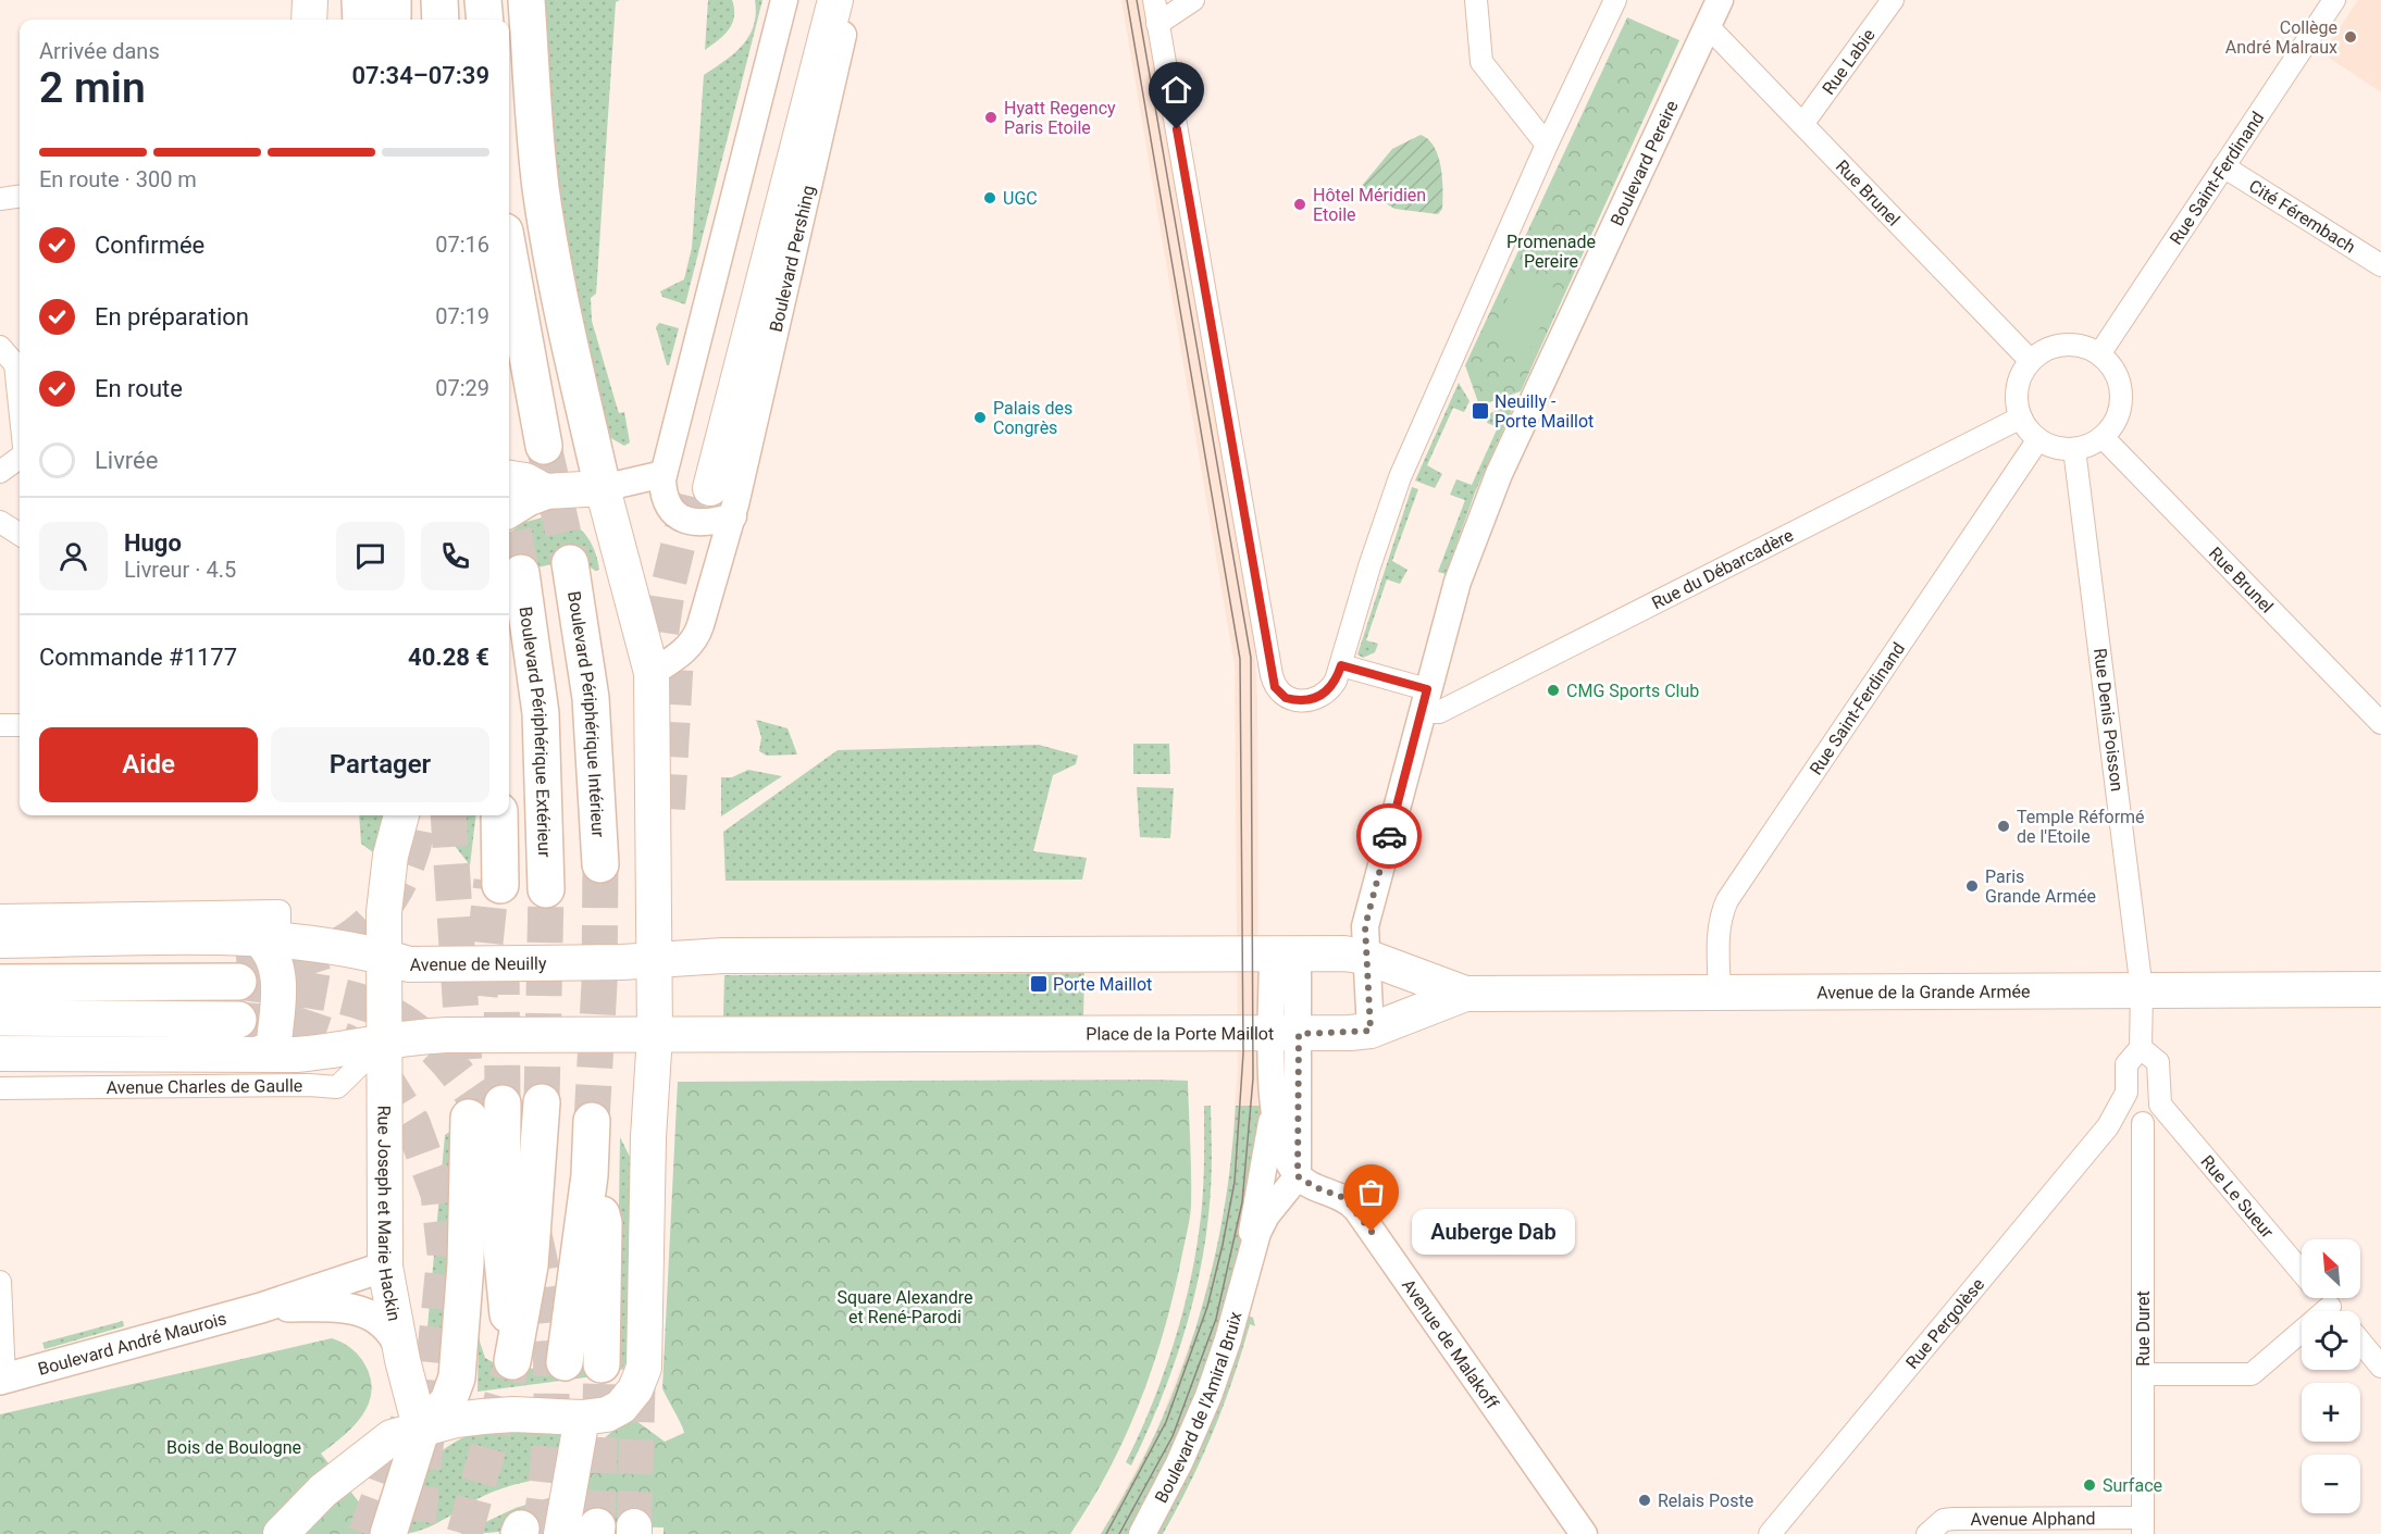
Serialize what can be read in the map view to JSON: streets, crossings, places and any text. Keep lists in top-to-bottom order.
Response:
{
  "streets": {
    "highway": ["Boulevard Périphérique Intérieur", "Boulevard Périphérique Extérieur"],
    "main road": [
      "Boulevard Pershing",
      "Avenue de Neuilly",
      "Avenue de la Grande Armée",
      "Place de la Porte Maillot",
      "Avenue Charles de Gaulle",
      "Rue Joseph et Marie Hackin",
      "Boulevard André Maurois"
    ],
    "street": [
      "Rue Labie",
      "Boulevard Pereire",
      "Rue Saint-Ferdinand",
      "Rue Brunel",
      "Cité Férembach",
      "Rue du Débarcadère",
      "Rue Denis Poisson",
      "Rue Le Sueur",
      "Rue Pergolèse",
      "Rue Duret",
      "Avenue de Malakoff",
      "Boulevard de l'Amiral Bruix",
      "Avenue Alphand"
    ]
  },
  "crossings": [
    ["Rue Labie", "Rue Brunel"],
    ["Boulevard Pereire", "Rue Brunel"],
    ["Boulevard Pereire", "Rue du Débarcadère"],
    ["Boulevard Pereire", "Place de la Porte Maillot"],
    ["Rue Saint-Ferdinand", "Rue Brunel"],
    ["Rue Saint-Ferdinand", "Cité Férembach"],
    ["Rue Saint-Ferdinand", "Rue du Débarcadère"],
    ["Rue Saint-Ferdinand", "Rue Denis Poisson"],
    ["Rue Saint-Ferdinand", "Avenue de la Grande Armée"],
    ["Rue Brunel", "Rue du Débarcadère"],
    ["Rue Brunel", "Rue Denis Poisson"],
    ["Rue du Débarcadère", "Rue Denis Poisson"],
    ["Rue Denis Poisson", "Avenue de la Grande Armée"],
    ["Avenue de Neuilly", "Rue Joseph et Marie Hackin"],
    ["Avenue de la Grande Armée", "Place de la Porte Maillot"],
    ["Place de la Porte Maillot", "Boulevard de l'Amiral Bruix"],
    ["Avenue Charles de Gaulle", "Rue Joseph et Marie Hackin"],
    ["Rue Joseph et Marie Hackin", "Boulevard André Maurois"],
    ["Rue Duret", "Avenue Alphand"],
    ["Avenue de Malakoff", "Boulevard de l'Amiral Bruix"]
  ],
  "parks": ["Promenade Pereire", "Square Alexandre et René-Parodi", "Bois de Boulogne"],
  "places": {
    "other": [
      "Collège André Malraux",
      "Hyatt Regency Paris Etoile",
      "UGC",
      "Hôtel Méridien Etoile",
      "Palais des Congrès",
      "CMG Sports Club",
      "Temple Réformé de l'Etoile",
      "Paris Grande Armée",
      "Auberge Dab",
      "Surface",
      "Relais Poste"
    ],
    "transit": ["Neuilly - Porte Maillot", "Porte Maillot"]
  },
  "north": "top left",
  "page": {
    "heading": ["2 min", "Arrivée dans", "07:34–07:39"],
    "panel": [
      "Hugo",
      "Livreur · 4.5",
      "Commande #1177",
      "40.28 €"
    ],
    "bar": "En route · 300 m",
    "list": [
      ["Confirmée", "07:16"],
      ["En préparation", "07:19"],
      ["En route", "07:29"],
      "Livrée"
    ],
    "buttons": ["Aide", "Partager"],
    "bubble": "Auberge Dab",
    "map_buttons": ["+", "−"]
  }
}
